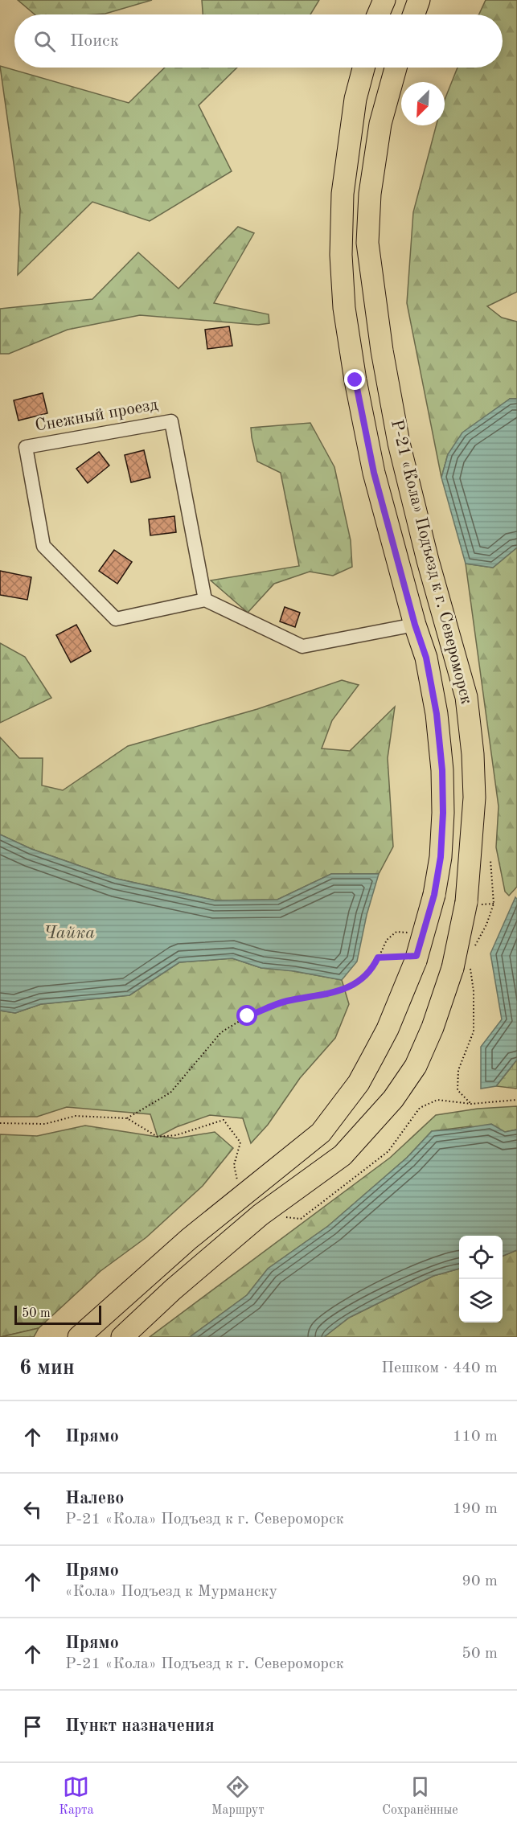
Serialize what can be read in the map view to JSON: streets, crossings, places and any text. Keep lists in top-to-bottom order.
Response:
{
  "streets": {
    "main road": ["Р-21 «Кола» Подъезд к г. Североморск"],
    "street": ["Снежный проезд"]
  },
  "water": ["Чайка"],
  "scale_bar": "50 m",
  "north": "bottom left",
  "page": {
    "search": "Поиск",
    "scale": "50 m",
    "heading": ["6 мин", "Пешком · 440 m"],
    "list": [
      ["Прямо", "110 m"],
      ["Налево", "Р-21 «Кола» Подъезд к г. Североморск", "190 m"],
      ["Прямо", "«Кола» Подъезд к Мурманску", "90 m"],
      ["Прямо", "Р-21 «Кола» Подъезд к г. Североморск", "50 m"],
      "Пункт назначения"
    ],
    "nav": ["Карта", "Маршрут", "Сохранённые"]
  }
}
